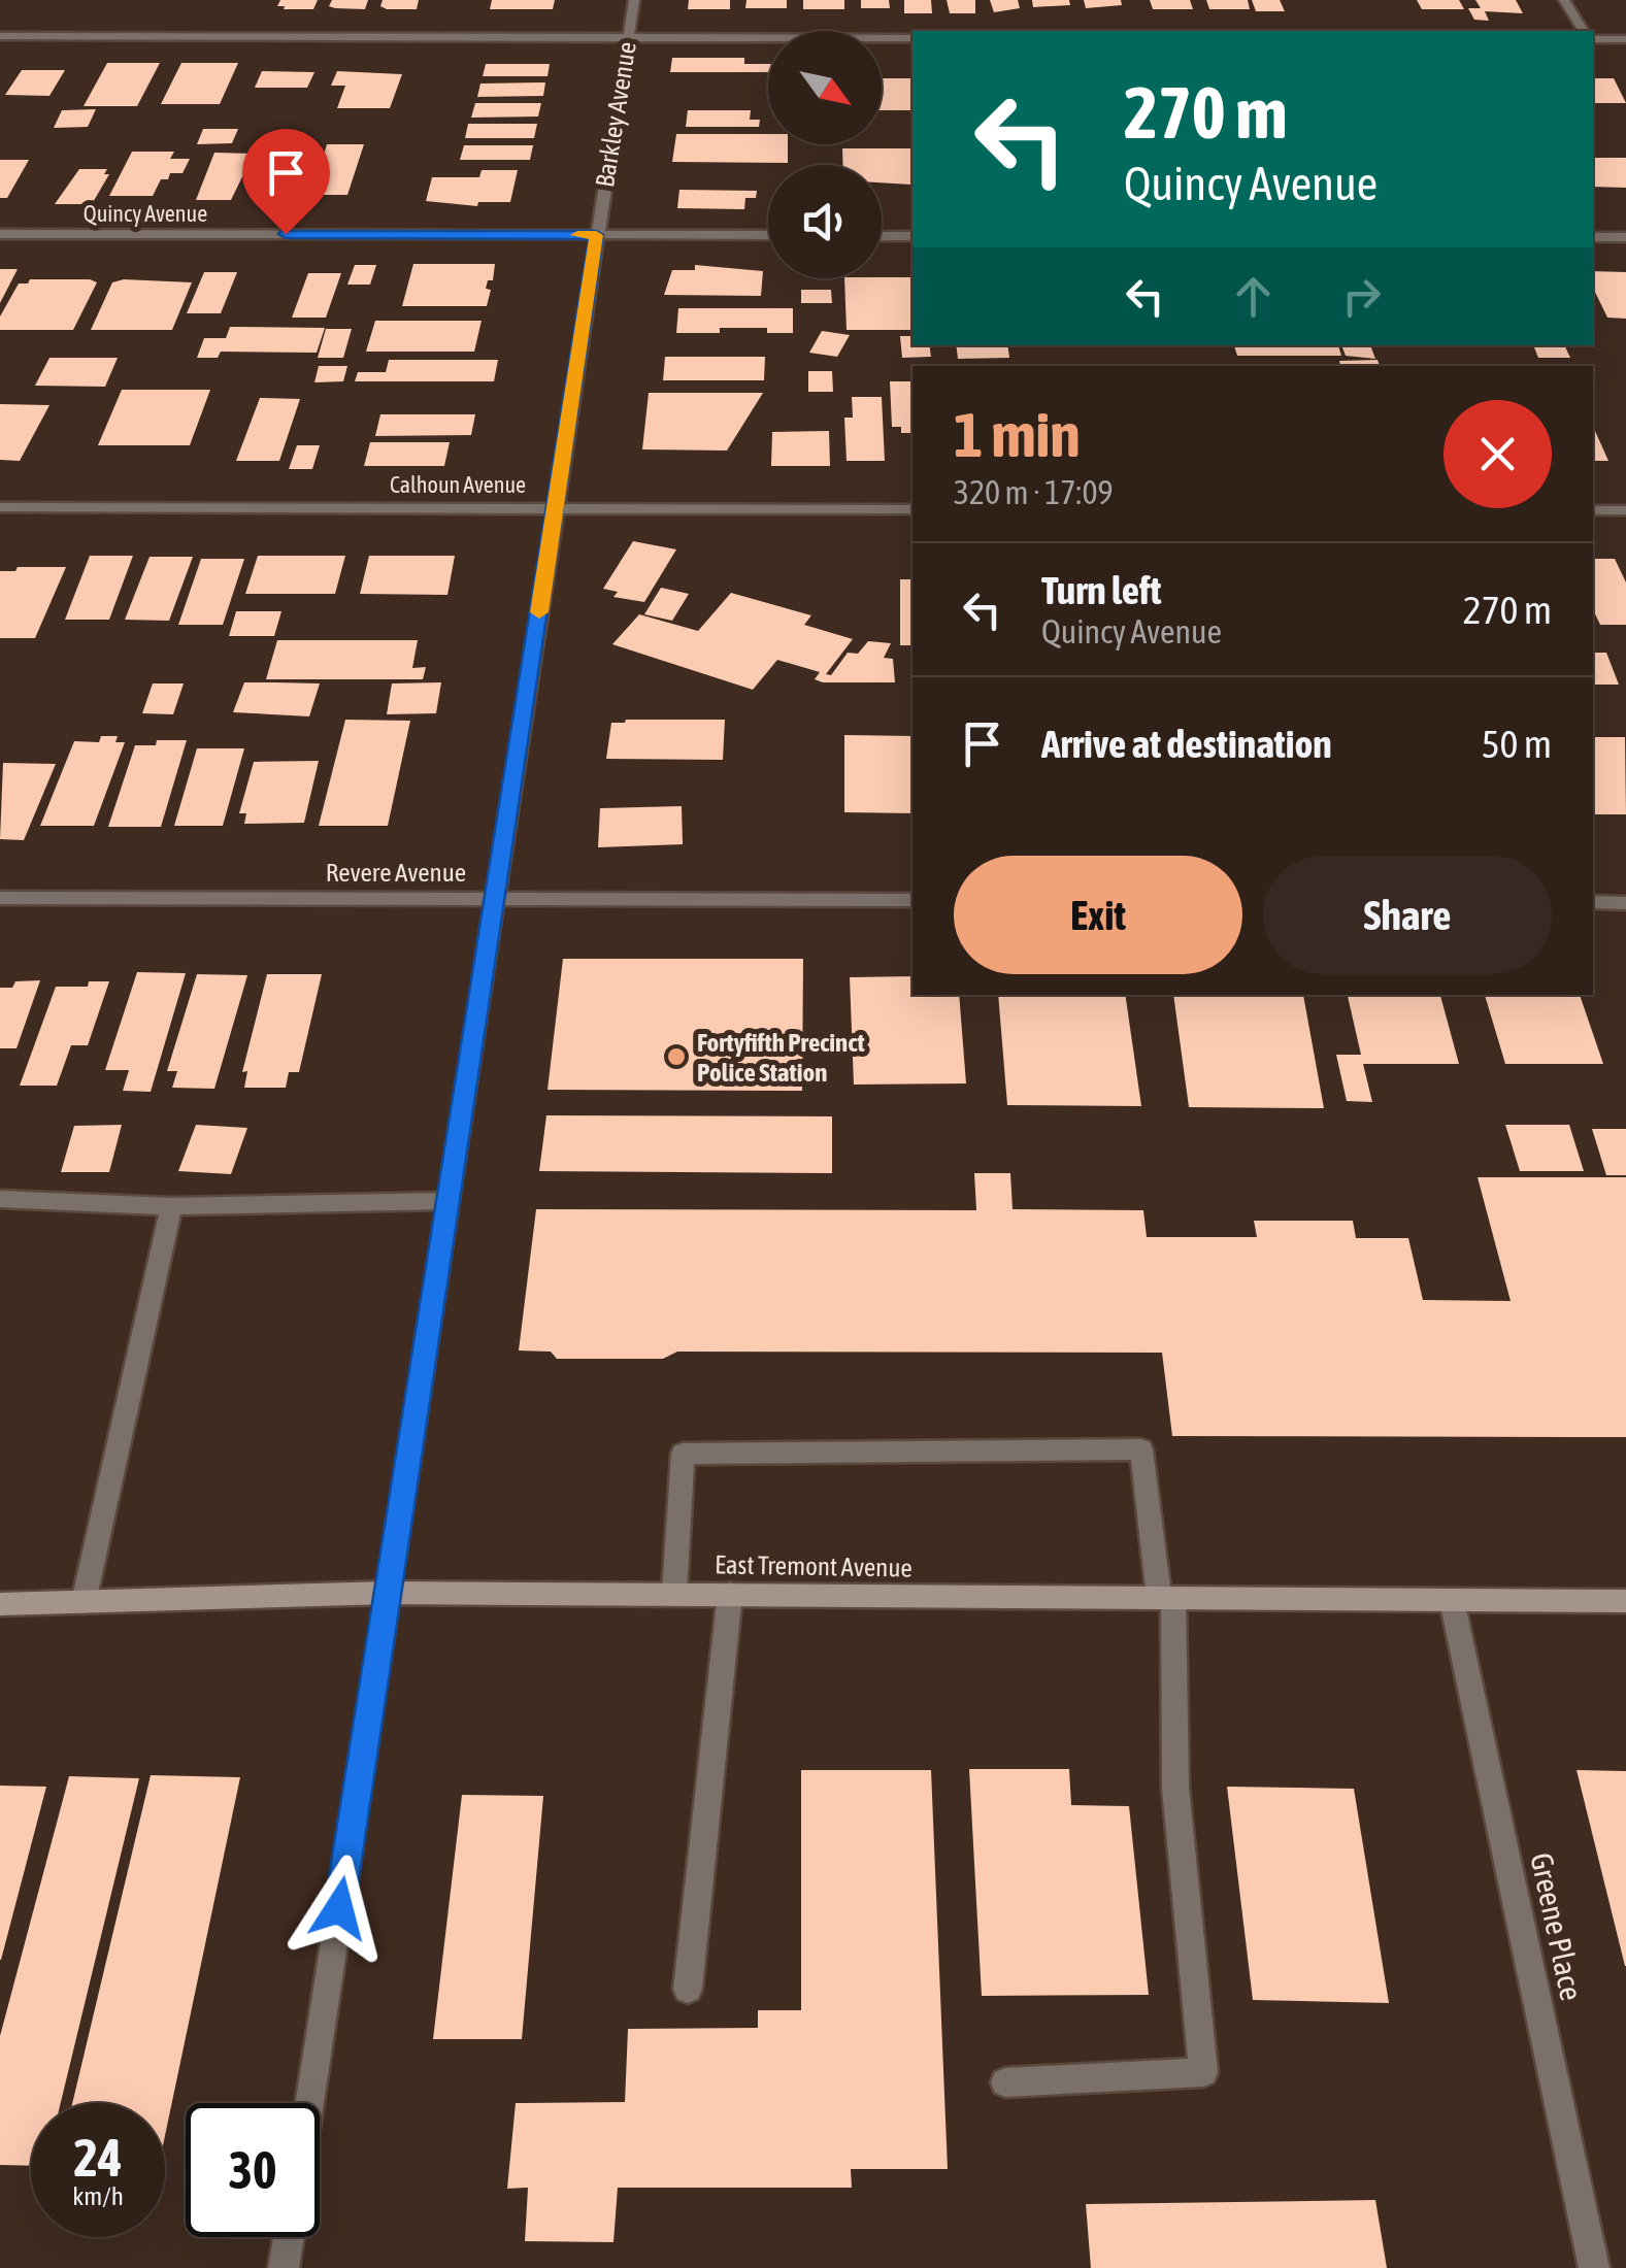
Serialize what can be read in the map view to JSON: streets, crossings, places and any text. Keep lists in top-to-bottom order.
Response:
{
  "streets": {
    "main road": ["East Tremont Avenue"],
    "street": [
      "Barkley Avenue",
      "Quincy Avenue",
      "Calhoun Avenue",
      "Revere Avenue",
      "Greene Place"
    ]
  },
  "crossings": [
    ["Barkley Avenue", "Quincy Avenue"],
    ["Barkley Avenue", "Calhoun Avenue"],
    ["Barkley Avenue", "Revere Avenue"],
    ["Barkley Avenue", "East Tremont Avenue"],
    ["East Tremont Avenue", "Greene Place"]
  ],
  "places": ["Fortyfifth Precinct Police Station"],
  "north": "bottom right",
  "page": {
    "turn": ["270 m", "Quincy Avenue"],
    "heading": ["1 min", "320 m · 17:09"],
    "list": [
      {
        "name": "Turn left",
        "note": "Quincy Avenue",
        "value": "270 m"
      },
      {
        "name": "Arrive at destination",
        "value": "50 m"
      }
    ],
    "buttons": ["Exit", "Share"],
    "speed": "24 km/h",
    "limit": "30"
  }
}
